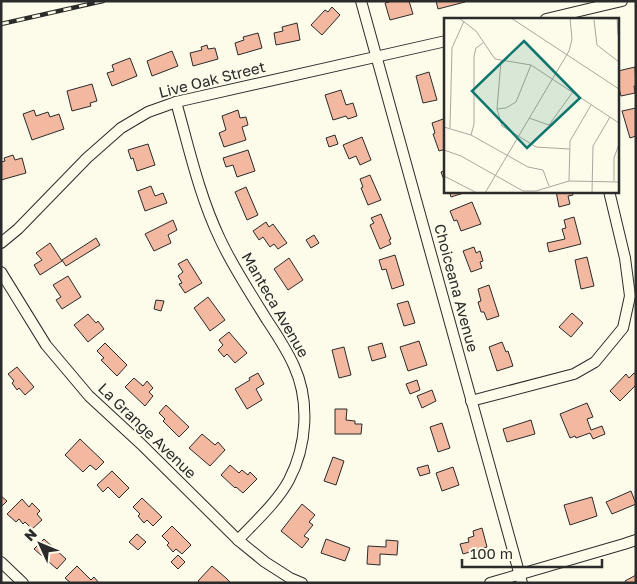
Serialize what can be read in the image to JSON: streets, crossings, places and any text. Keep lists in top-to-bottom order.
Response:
{
  "streets": {
    "street": [
      "Live Oak Street",
      "Choiceana Avenue",
      "Manteca Avenue",
      "La Grange Avenue"
    ]
  },
  "crossings": [
    ["Live Oak Street", "Choiceana Avenue"],
    ["Live Oak Street", "Manteca Avenue"],
    ["Manteca Avenue", "La Grange Avenue"]
  ],
  "scale_bar": "100 m",
  "north": "top left"
}
